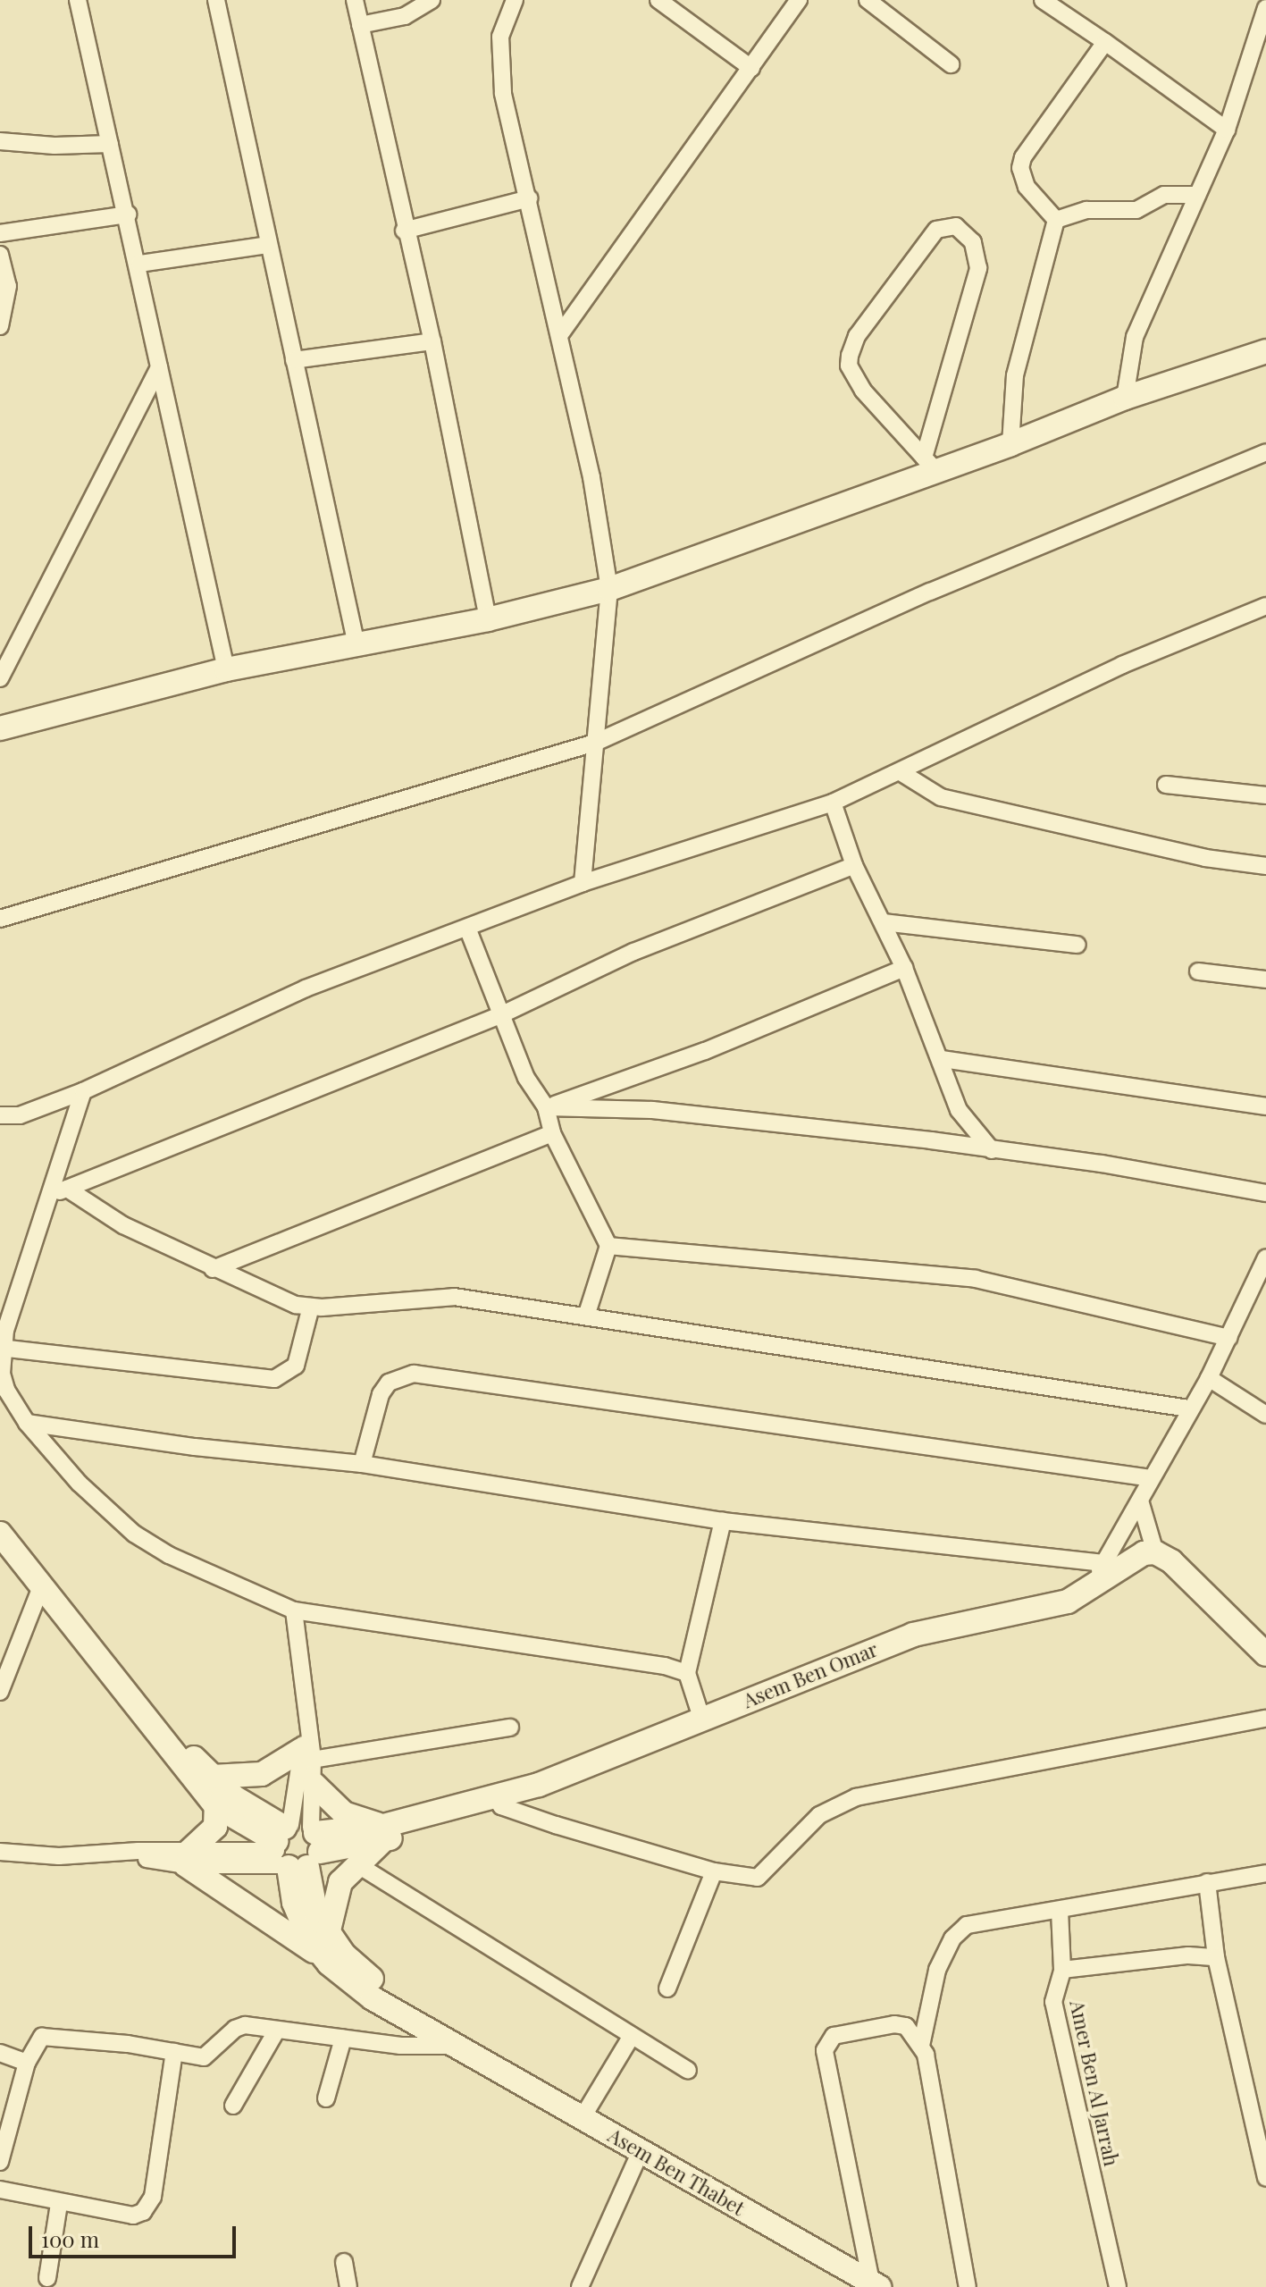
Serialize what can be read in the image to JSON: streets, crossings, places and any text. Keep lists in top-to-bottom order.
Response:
{
  "streets": {
    "street": ["Asem Ben Omar", "Amer Ben Al Jarrah", "Asem Ben Thabet"]
  },
  "scale_bar": "100 m"
}
